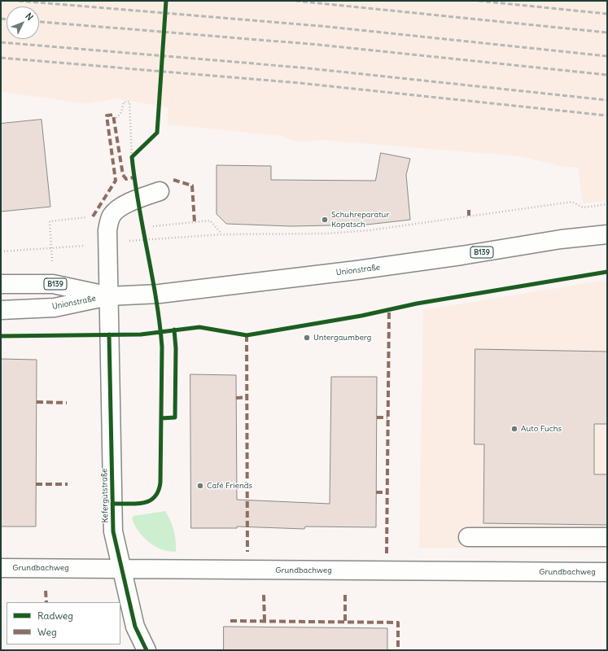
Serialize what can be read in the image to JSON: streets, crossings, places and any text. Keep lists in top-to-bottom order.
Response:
{
  "streets": {
    "street": [
      "B139",
      "Unionstraße",
      "Kefergutstraße",
      "Grundbachweg"
    ]
  },
  "crossings": [
    ["Unionstraße", "Kefergutstraße"],
    ["Kefergutstraße", "Grundbachweg"]
  ],
  "places": [
    "Schuhreparatur Kopatsch",
    "Untergaumberg",
    "Auto Fuchs",
    "Café Friends"
  ],
  "legend": ["Radweg", "Weg"],
  "north": "top right"
}
